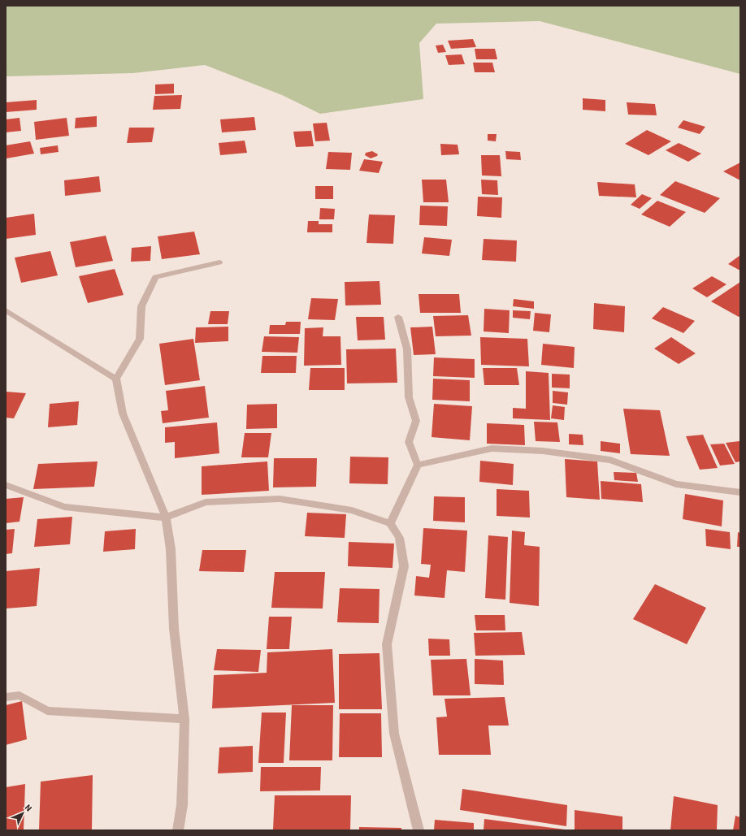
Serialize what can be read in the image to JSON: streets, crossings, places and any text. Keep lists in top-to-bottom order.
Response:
{
  "north": "top right"
}
